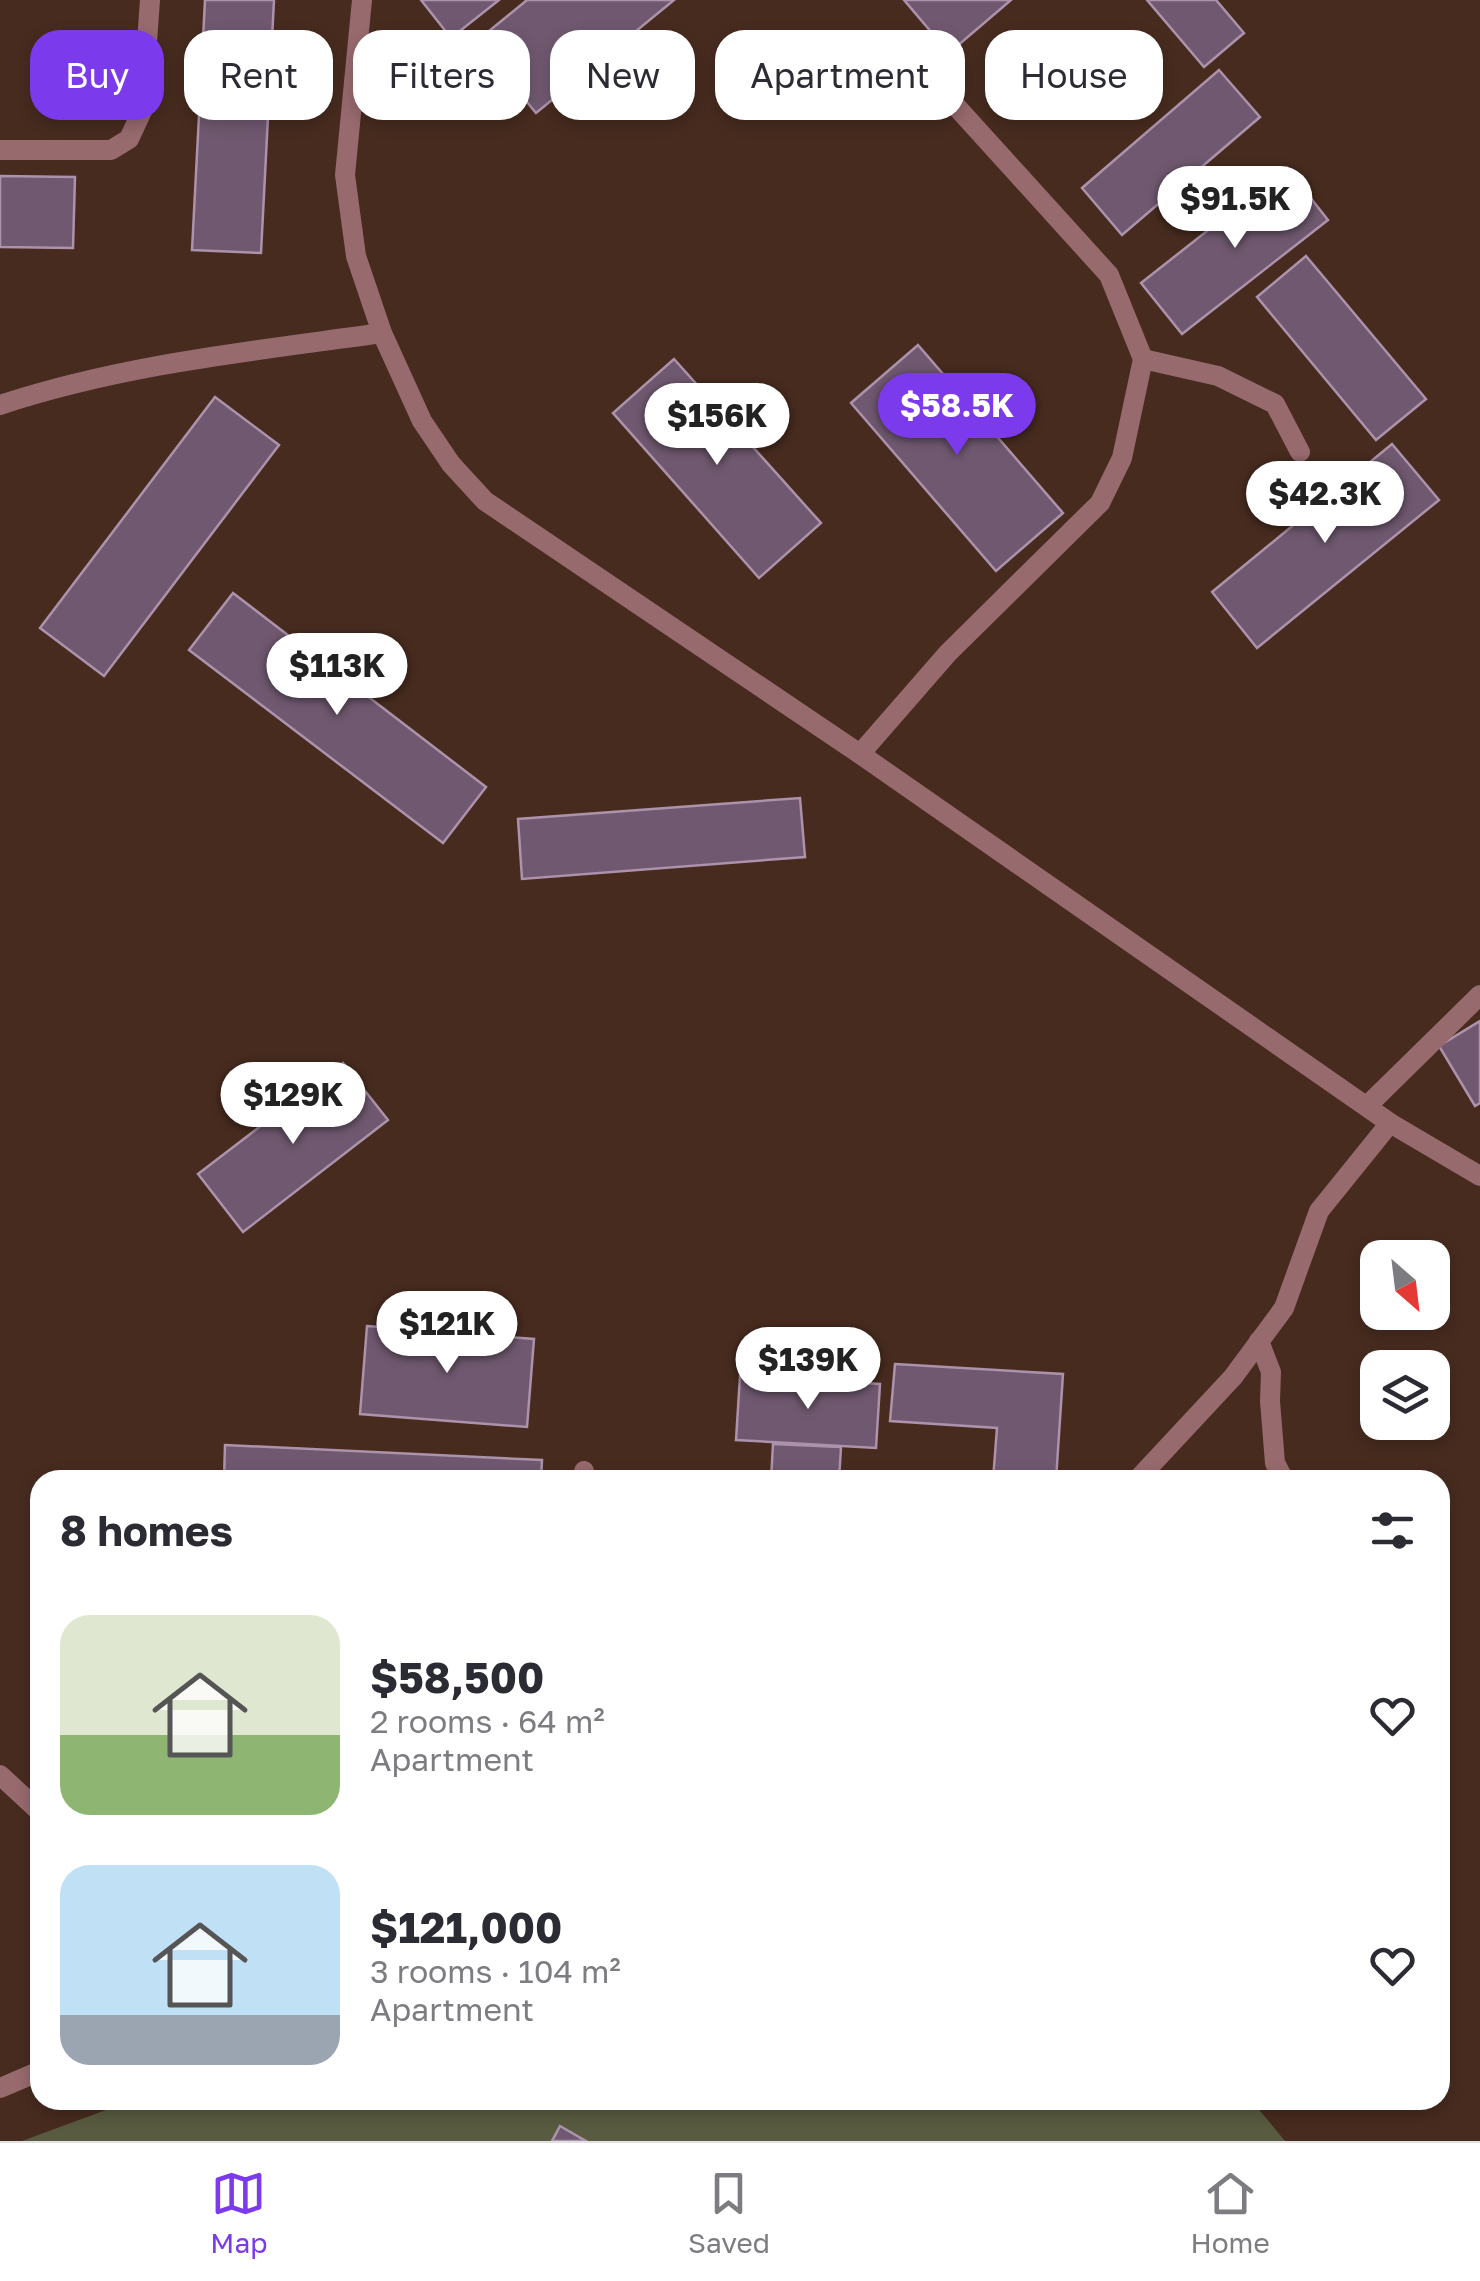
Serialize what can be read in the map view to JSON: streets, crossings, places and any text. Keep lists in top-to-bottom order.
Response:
{
  "north": "bottom right",
  "page": {
    "chip": [
      "Buy",
      "Rent",
      "Filters",
      "New",
      "Apartment",
      "House"
    ],
    "price": [
      "$91.5K",
      "$58.5K",
      "$156K",
      "$42.3K",
      "$113K",
      "$129K",
      "$121K",
      "$139K"
    ],
    "heading": "8 homes",
    "list": [
      {
        "name": "$58,500",
        "note": "2 rooms · 64 m² · Apartment"
      },
      {
        "name": "$121,000",
        "note": "3 rooms · 104 m² · Apartment"
      }
    ],
    "tabs": ["Map", "Saved", "Home"]
  }
}
